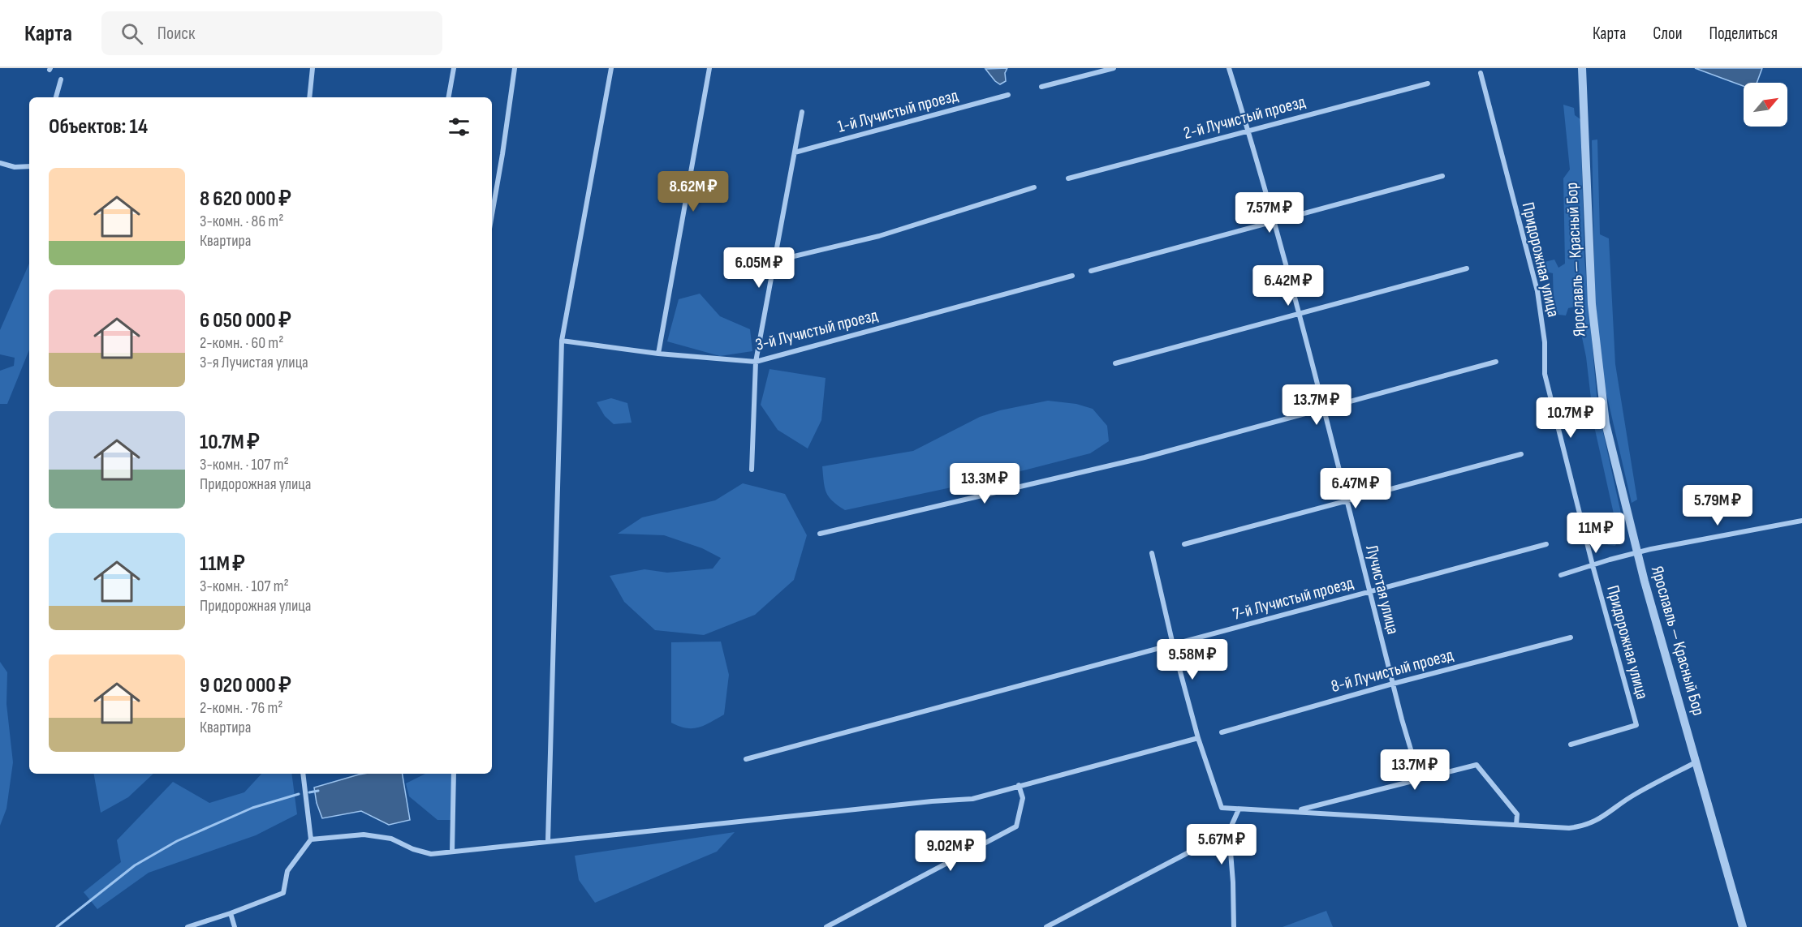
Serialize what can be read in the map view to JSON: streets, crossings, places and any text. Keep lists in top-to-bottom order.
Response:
{
  "streets": {
    "street": [
      "1-й Лучистый проезд",
      "2-й Лучистый проезд",
      "Придорожная улица",
      "Ярославль — Красный Бор",
      "3-й Лучистый проезд",
      "Лучистая улица",
      "7-й Лучистый проезд",
      "8-й Лучистый проезд"
    ]
  },
  "crossings": [
    ["2-й Лучистый проезд", "Лучистая улица"],
    ["Лучистая улица", "7-й Лучистый проезд"],
    ["Лучистая улица", "8-й Лучистый проезд"]
  ],
  "north": "top right",
  "page": {
    "header": "Карта",
    "search": "Поиск",
    "nav": ["Карта", "Слои", "Поделиться"],
    "heading": "Объектов: 14",
    "list": [
      {
        "name": "8 620 000 ₽",
        "note": "3-комн. · 86 m² · Квартира"
      },
      {
        "name": "6 050 000 ₽",
        "note": "2-комн. · 60 m² · 3-я Лучистая улица"
      },
      {
        "name": "10.7M ₽",
        "note": "3-комн. · 107 m² · Придорожная улица"
      },
      {
        "name": "11M ₽",
        "note": "3-комн. · 107 m² · Придорожная улица"
      },
      {
        "name": "9 020 000 ₽",
        "note": "2-комн. · 76 m² · Квартира"
      }
    ],
    "price": [
      "8.62M ₽",
      "7.57M ₽",
      "6.05M ₽",
      "6.42M ₽",
      "13.7M ₽",
      "10.7M ₽",
      "13.3M ₽",
      "6.47M ₽",
      "5.79M ₽",
      "11M ₽",
      "9.58M ₽",
      "13.7M ₽",
      "5.67M ₽",
      "9.02M ₽"
    ]
  }
}
